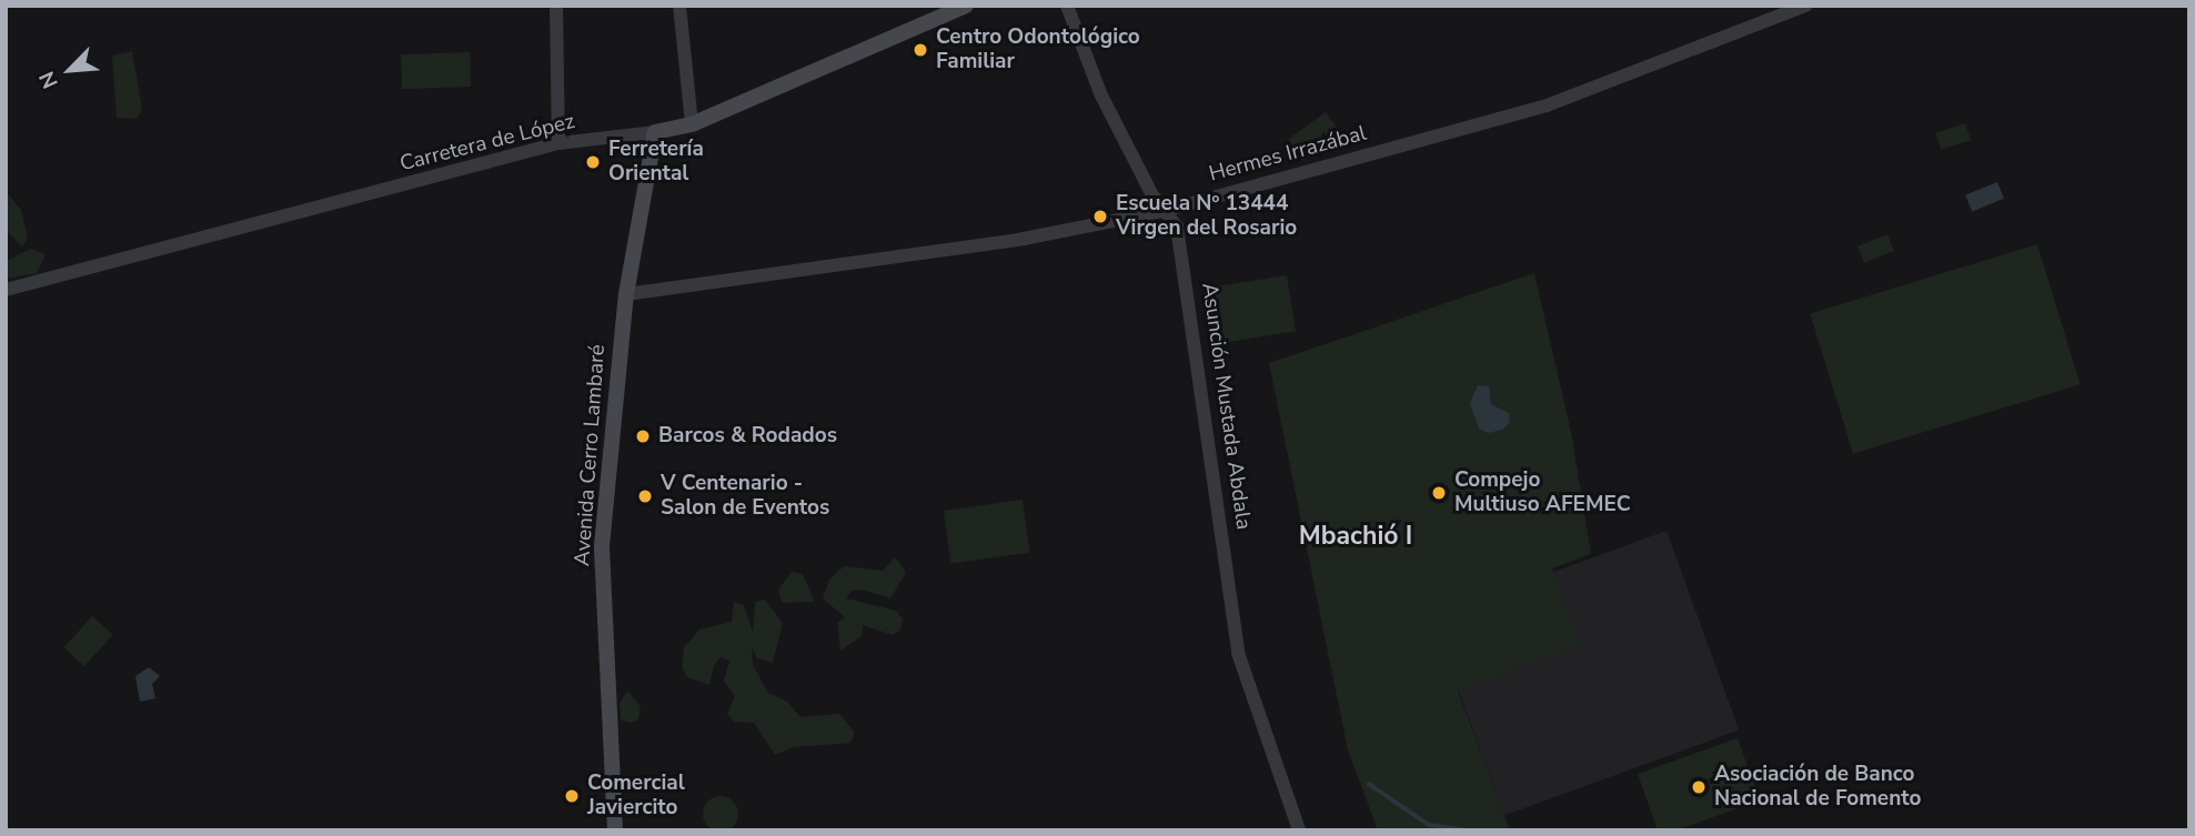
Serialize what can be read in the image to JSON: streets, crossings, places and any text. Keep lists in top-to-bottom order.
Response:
{
  "streets": {
    "main road": ["Carretera de López", "Avenida Cerro Lambaré"],
    "street": ["Hermes Irrazábal", "Asunción Mustada Abdala"]
  },
  "crossings": [
    ["Carretera de López", "Avenida Cerro Lambaré"],
    ["Hermes Irrazábal", "Asunción Mustada Abdala"],
    ["Hermes Irrazábal", "Avenida Cerro Lambaré"]
  ],
  "districts": ["Mbachió I"],
  "places": [
    "Centro Odontológico Familiar",
    "Ferretería Oriental",
    "Escuela Nº 13444 Virgen del Rosario",
    "Barcos & Rodados",
    "Compejo Multiuso AFEMEC",
    "V Centenario - Salon de Eventos",
    "Asociación de Banco Nacional de Fomento",
    "Comercial Javiercito"
  ],
  "north": "bottom left"
}
